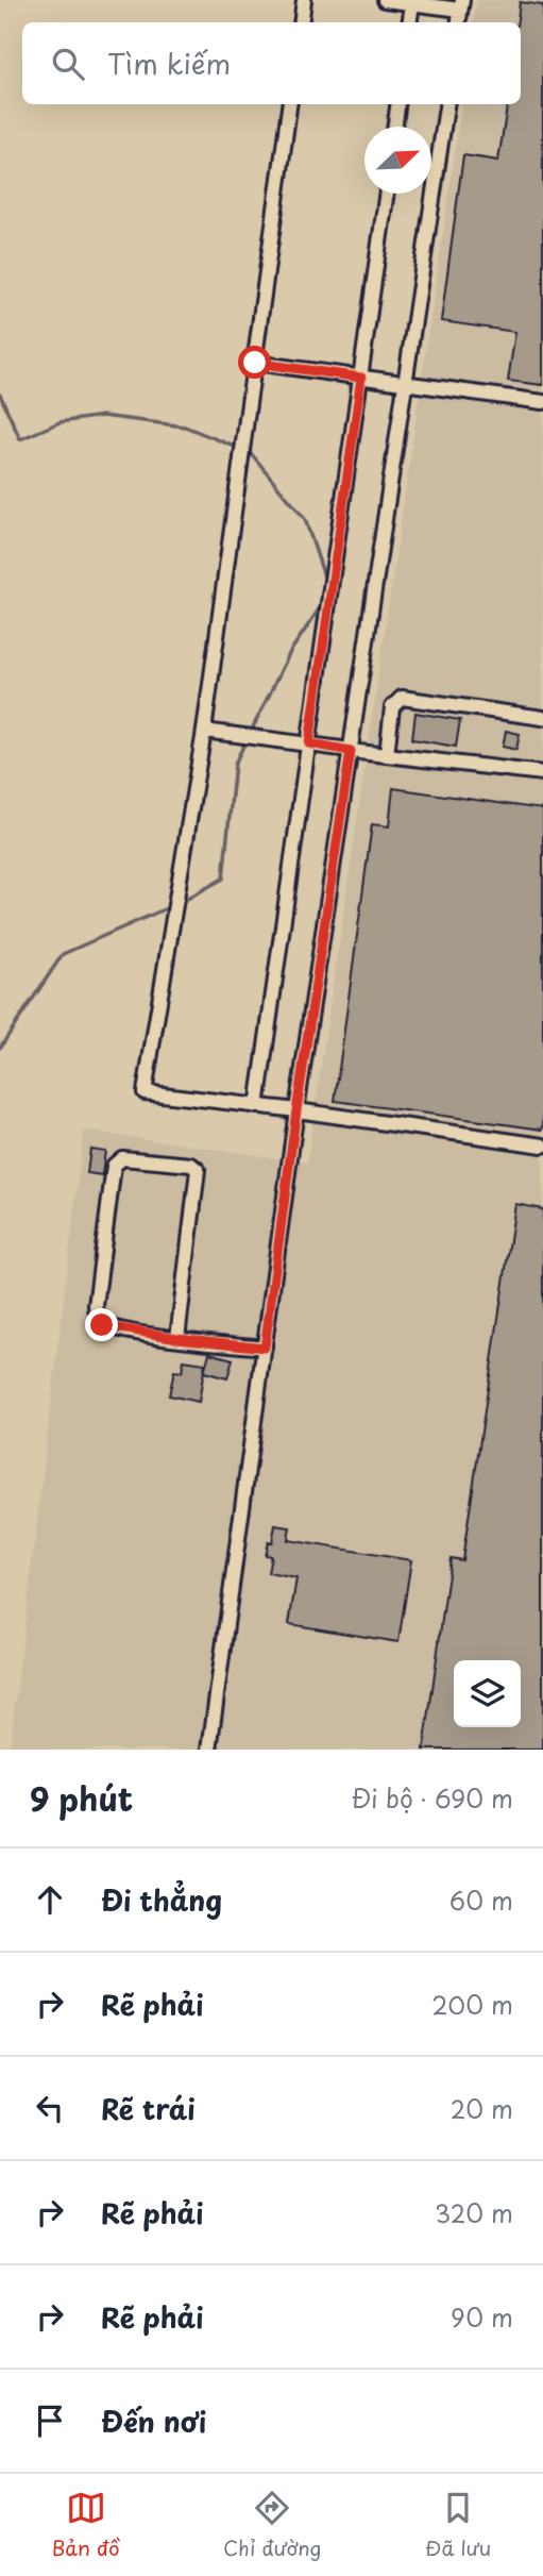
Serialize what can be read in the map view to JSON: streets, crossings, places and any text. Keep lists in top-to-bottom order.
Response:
{
  "north": "top right",
  "page": {
    "search": "Tìm kiếm",
    "heading": ["9 phút", "Đi bộ · 690 m"],
    "list": [
      ["Đi thẳng", "60 m"],
      ["Rẽ phải", "200 m"],
      ["Rẽ trái", "20 m"],
      ["Rẽ phải", "320 m"],
      ["Rẽ phải", "90 m"],
      "Đến nơi"
    ],
    "nav": ["Bản đồ", "Chỉ đường", "Đã lưu"]
  }
}
